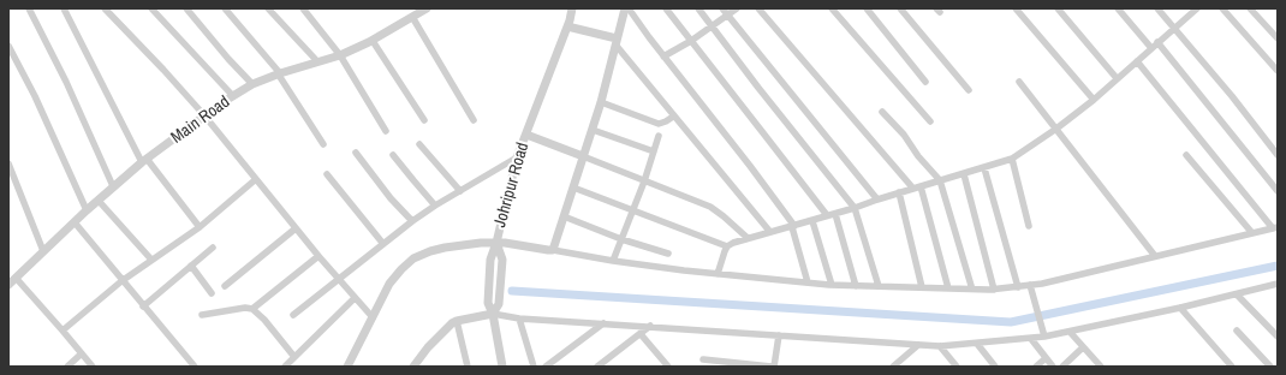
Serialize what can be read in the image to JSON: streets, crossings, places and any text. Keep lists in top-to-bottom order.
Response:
{
  "streets": {
    "street": ["Main Road", "Johripur Road"]
  }
}
